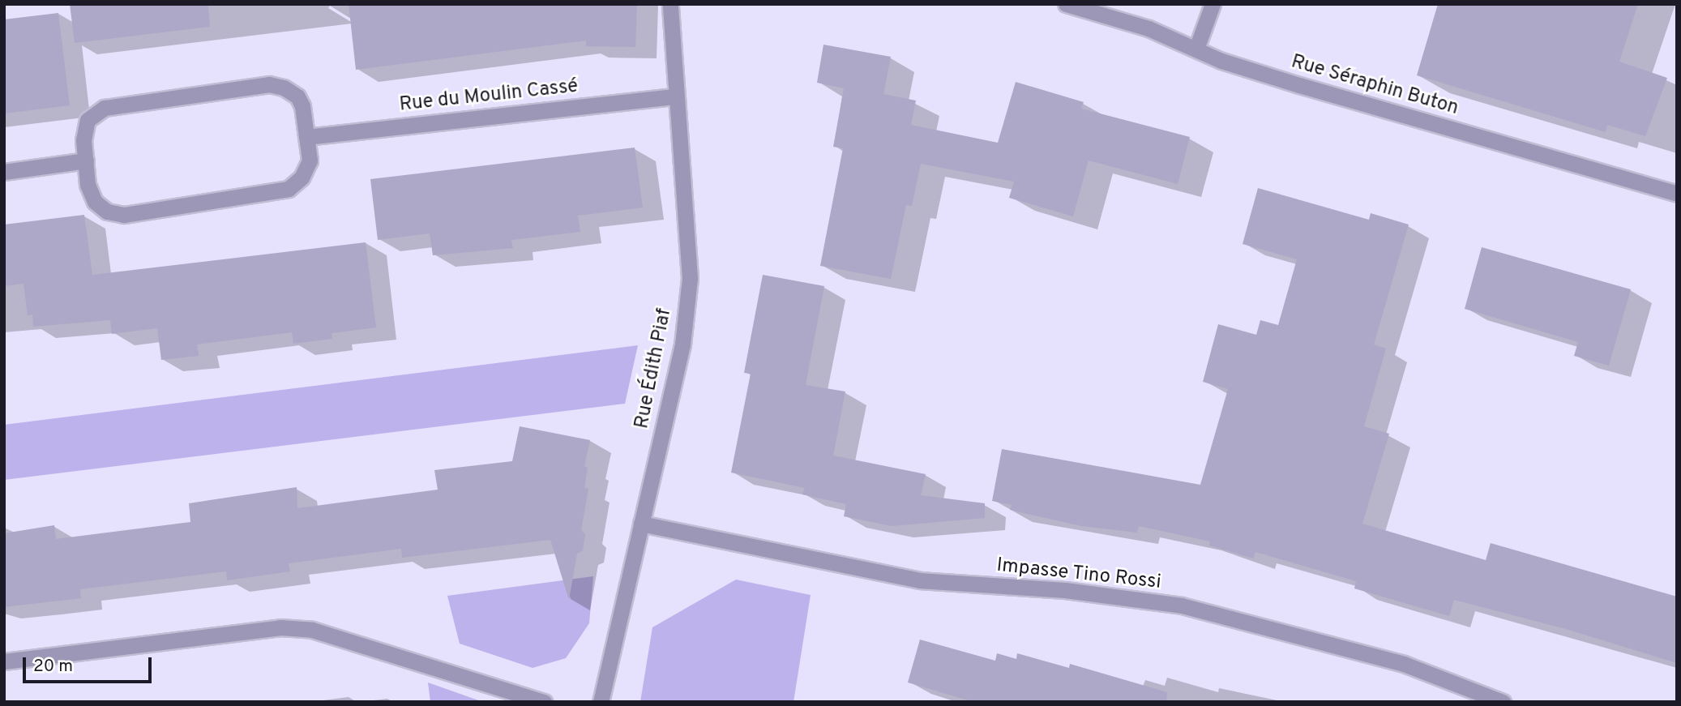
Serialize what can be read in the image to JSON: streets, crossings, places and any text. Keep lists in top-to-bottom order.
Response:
{
  "streets": {
    "street": [
      "Rue Séraphin Buton",
      "Rue du Moulin Cassé",
      "Rue Édith Piaf",
      "Impasse Tino Rossi"
    ]
  },
  "crossings": [
    ["Rue du Moulin Cassé", "Rue Édith Piaf"],
    ["Rue Édith Piaf", "Impasse Tino Rossi"]
  ],
  "scale_bar": "20 m"
}
